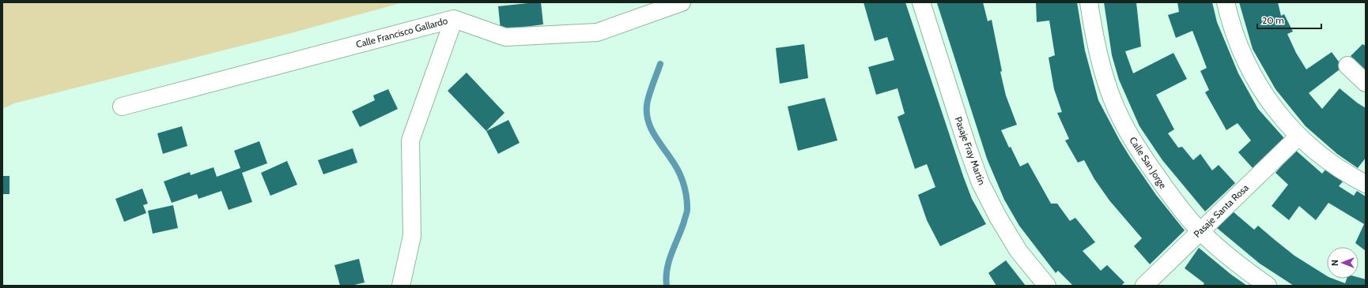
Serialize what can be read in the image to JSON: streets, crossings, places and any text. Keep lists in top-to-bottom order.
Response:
{
  "streets": {
    "street": [
      "Calle Francisco Gallardo",
      "Pasaje Fray Martín",
      "Calle San Jorge",
      "Pasaje Santa Rosa"
    ]
  },
  "crossings": [
    ["Calle San Jorge", "Pasaje Santa Rosa"]
  ],
  "scale_bar": "20 m",
  "north": "left"
}
